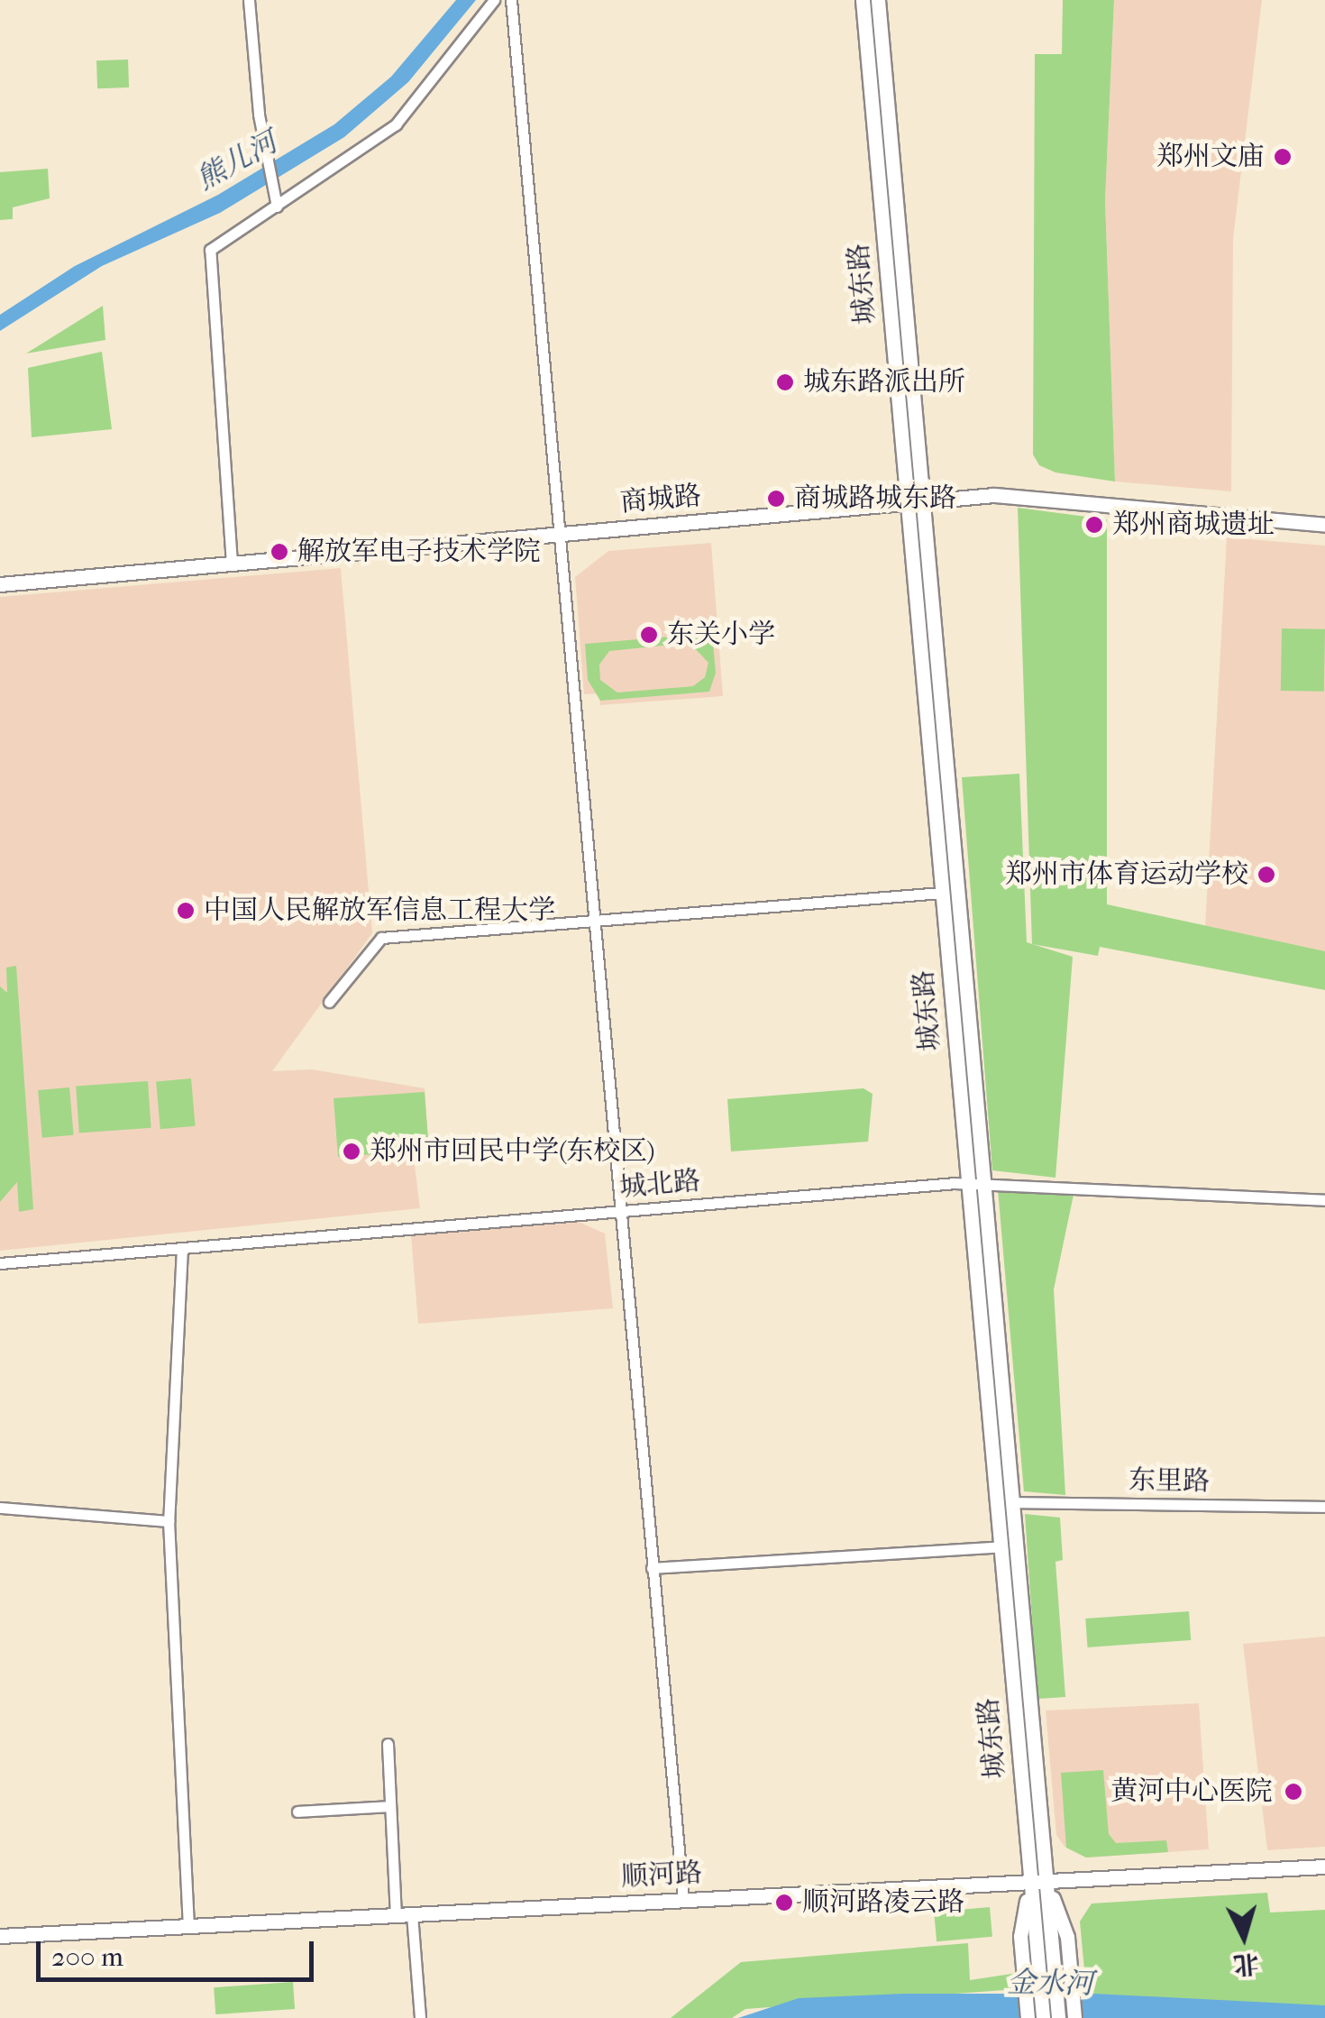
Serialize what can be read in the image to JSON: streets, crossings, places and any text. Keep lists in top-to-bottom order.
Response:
{
  "streets": {
    "main road": ["城东路", "商城路", "顺河路"],
    "street": ["城北路", "东里路"]
  },
  "crossings": [
    ["城东路", "商城路"],
    ["城东路", "城北路"],
    ["城东路", "东里路"],
    ["城东路", "顺河路"]
  ],
  "water": ["熊儿河", "金水河"],
  "places": [
    "郑州文庙",
    "城东路派出所",
    "商城路城东路",
    "郑州商城遗址",
    "解放军电子技术学院",
    "东关小学",
    "郑州市体育运动学校",
    "中国人民解放军信息工程大学",
    "郑州市回民中学(东校区)",
    "黄河中心医院",
    "顺河路凌云路"
  ],
  "scale_bar": "200 m",
  "north": "bottom"
}
